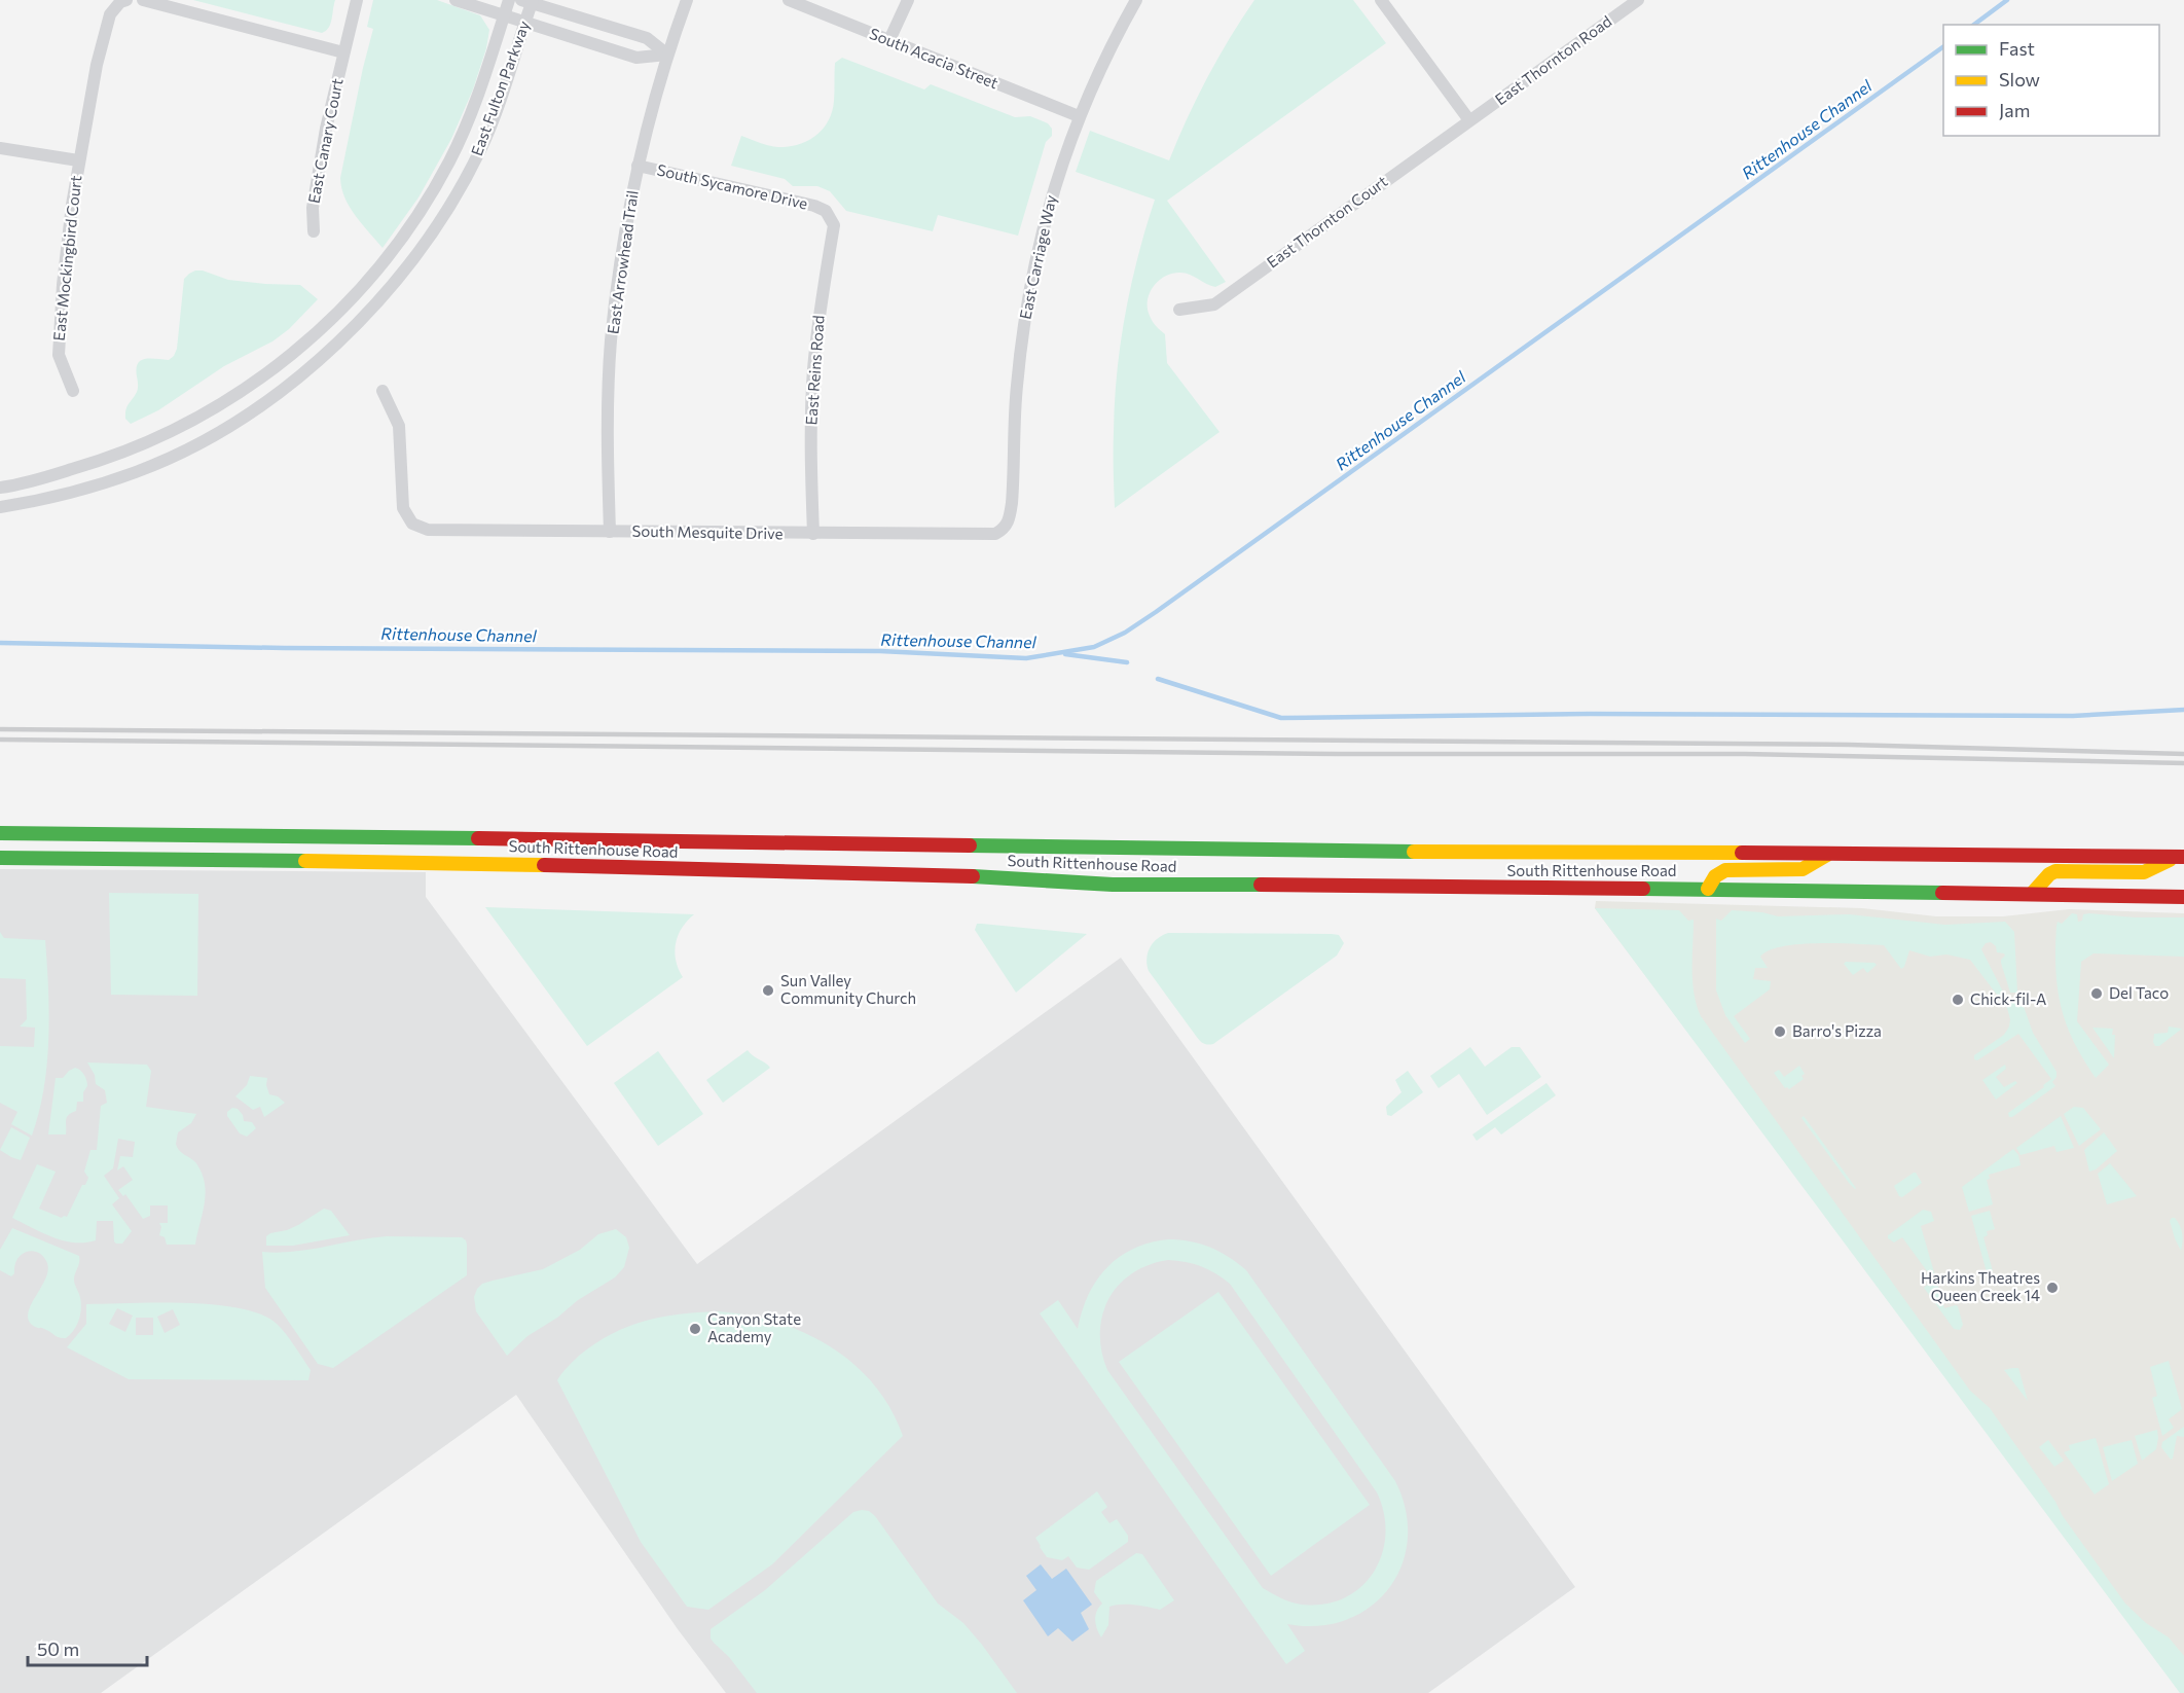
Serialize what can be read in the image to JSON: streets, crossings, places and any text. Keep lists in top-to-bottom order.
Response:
{
  "streets": {
    "main road": ["South Rittenhouse Road"],
    "street": [
      "South Acacia Street",
      "East Thornton Road",
      "East Fulton Parkway",
      "East Canary Court",
      "South Sycamore Drive",
      "East Thornton Court",
      "East Carriage Way",
      "East Mockingbird Court",
      "East Arrowhead Trail",
      "East Reins Road",
      "South Mesquite Drive"
    ]
  },
  "crossings": [
    ["South Acacia Street", "East Carriage Way"],
    ["East Thornton Road", "East Thornton Court"],
    ["South Sycamore Drive", "East Arrowhead Trail"],
    ["South Sycamore Drive", "East Reins Road"],
    ["East Carriage Way", "South Mesquite Drive"],
    ["East Arrowhead Trail", "South Mesquite Drive"],
    ["East Reins Road", "South Mesquite Drive"]
  ],
  "water": ["Rittenhouse Channel"],
  "places": [
    "Sun Valley Community Church",
    "Del Taco",
    "Chick-fil-A",
    "Barro's Pizza",
    "Harkins Theatres Queen Creek 14",
    "Canyon State Academy"
  ],
  "legend": ["Fast", "Slow", "Jam"],
  "scale_bar": "50 m"
}
